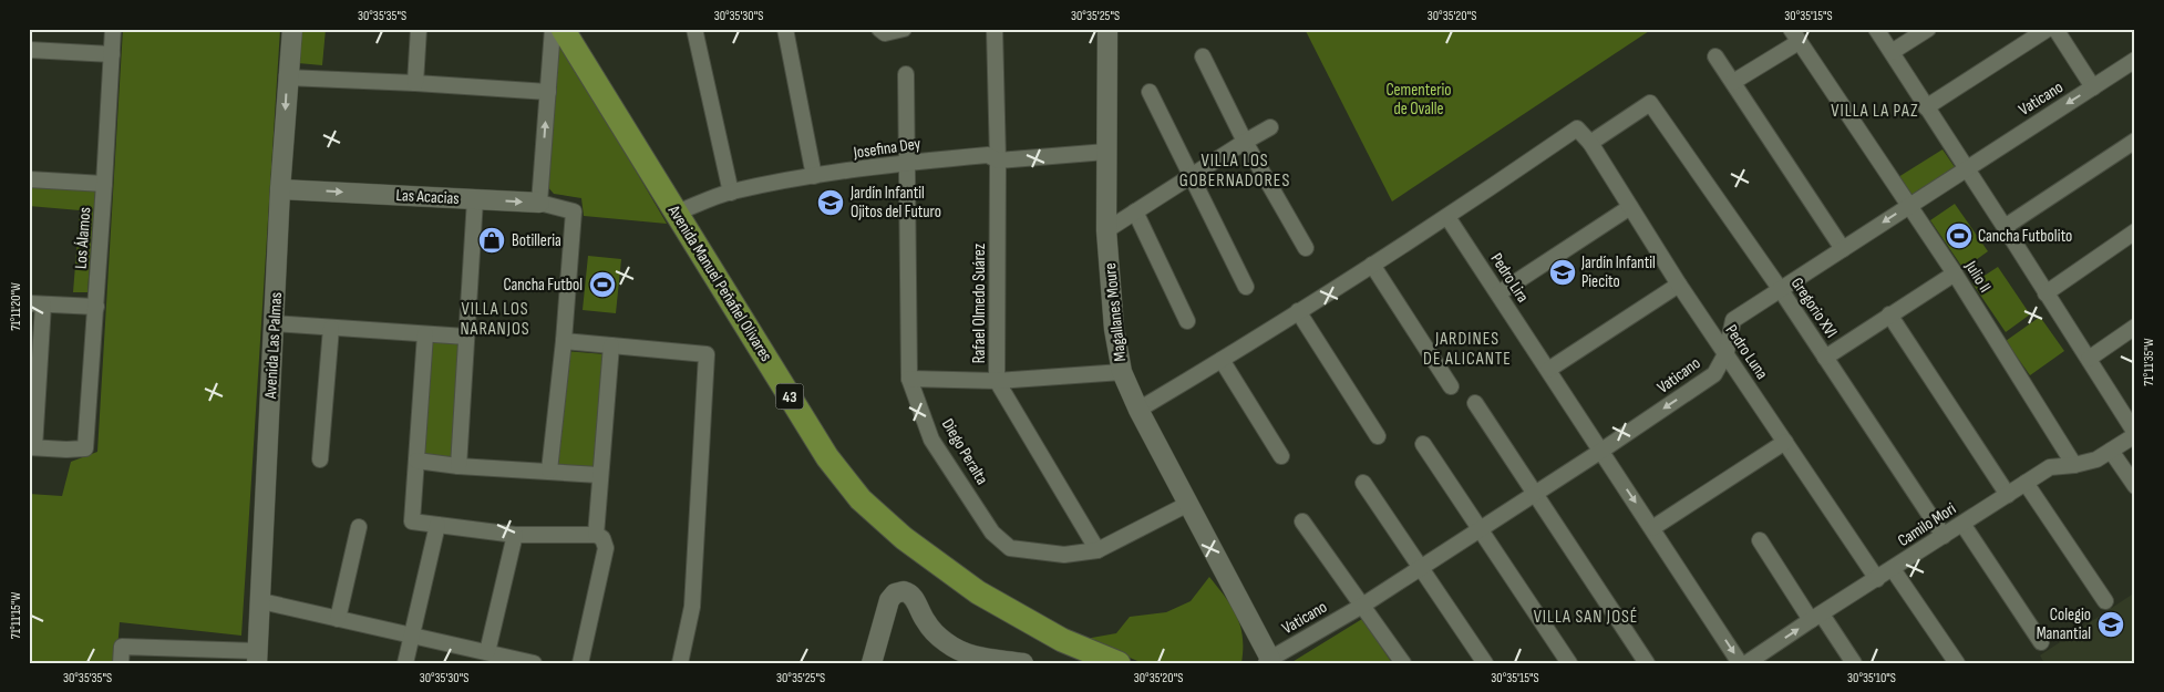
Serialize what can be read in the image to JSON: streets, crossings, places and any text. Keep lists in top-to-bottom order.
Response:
{
  "streets": {
    "main road": ["Avenida Manuel Peñafiel Olivares", "43"],
    "street": [
      "Vaticano",
      "Josefina Dey",
      "Las Acacias",
      "Los Álamos",
      "Julio II",
      "Pedro Lira",
      "Rafael Olmedo Suárez",
      "Gregorio XVI",
      "Magallanes Moure",
      "Avenida Las Palmas",
      "Pedro Luna",
      "Diego Peralta",
      "Camilo Mori"
    ]
  },
  "crossings": [
    ["Vaticano", "Julio II"],
    ["Vaticano", "Pedro Lira"],
    ["Vaticano", "Gregorio XVI"],
    ["Vaticano", "Magallanes Moure"],
    ["Vaticano", "Pedro Luna"],
    ["Josefina Dey", "Avenida Manuel Peñafiel Olivares"],
    ["Josefina Dey", "Rafael Olmedo Suárez"],
    ["Josefina Dey", "Magallanes Moure"],
    ["Josefina Dey", "Diego Peralta"],
    ["Las Acacias", "Avenida Las Palmas"],
    ["Julio II", "Camilo Mori"],
    ["Pedro Lira", "Camilo Mori"],
    ["Rafael Olmedo Suárez", "Diego Peralta"],
    ["Gregorio XVI", "Pedro Luna"],
    ["Gregorio XVI", "Camilo Mori"],
    ["Magallanes Moure", "Diego Peralta"],
    ["Pedro Luna", "Camilo Mori"]
  ],
  "districts": [
    "VILLA LA PAZ",
    "VILLA LOS GOBERNADORES",
    "VILLA LOS NARANJOS",
    "JARDINES DE ALICANTE",
    "VILLA SAN JOSÉ"
  ],
  "parks": ["Cementerio de Ovalle"],
  "places": {
    "school or university": ["Jardín Infantil Ojitos del Futuro", "Jardín Infantil Piecito", "Colegio Manantial"],
    "sports": ["Cancha Futbolito", "Cancha Futbol"],
    "shop": ["Botilleria"]
  },
  "coordinates": [
    "30°35'35\"S",
    "30°35'30\"S",
    "30°35'25\"S",
    "30°35'20\"S",
    "30°35'15\"S",
    "71°11'20\"W",
    "71°11'35\"W",
    "71°11'15\"W",
    "30°35'10\"S"
  ]
}
